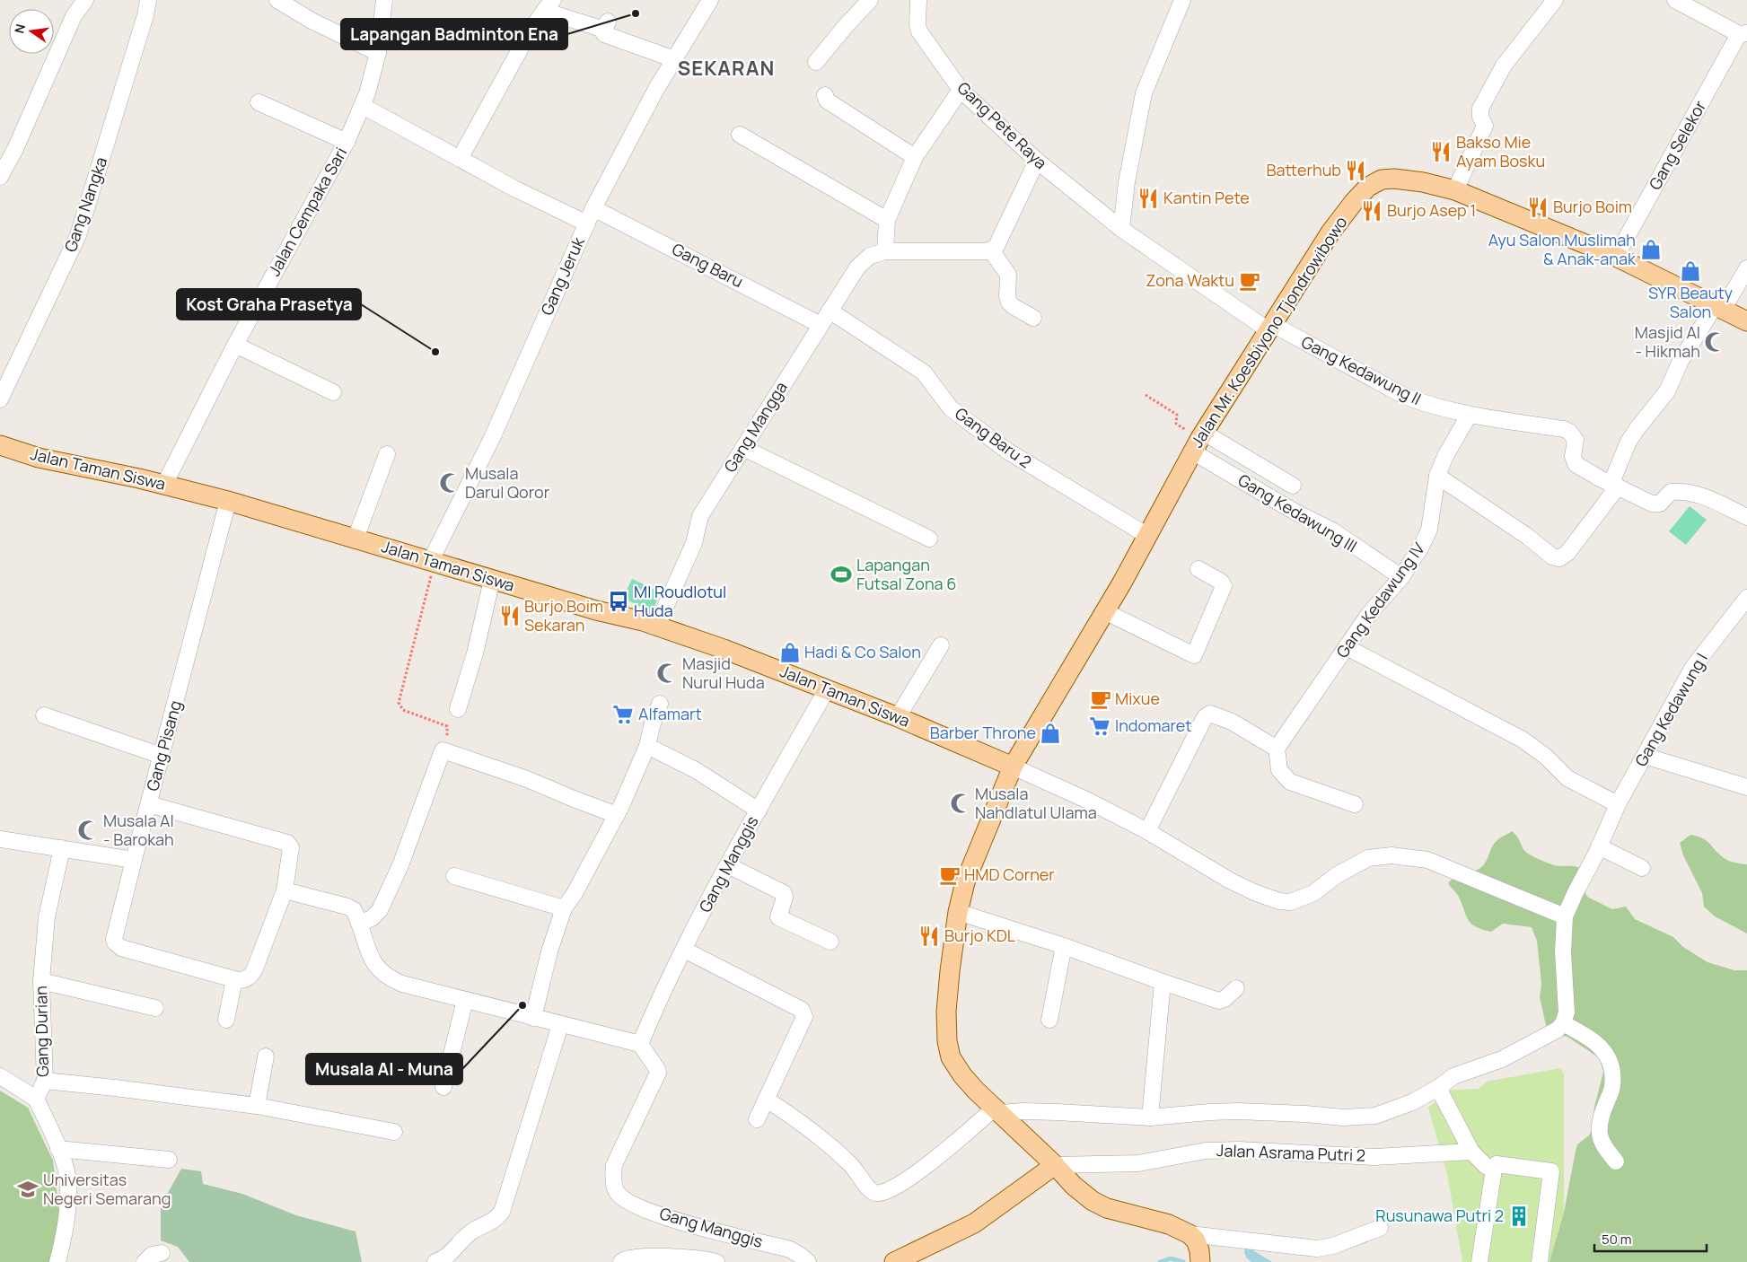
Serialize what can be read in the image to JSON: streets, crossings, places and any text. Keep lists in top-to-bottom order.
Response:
{
  "streets": {
    "main road": ["Jalan Mr. Koesbiyono Tjondrowibowo", "Jalan Taman Siswa"],
    "street": [
      "Gang Pete Raya",
      "Gang Selekor",
      "Gang Nangka",
      "Jalan Cempaka Sari",
      "Gang Baru",
      "Gang Jeruk",
      "Gang Kedawung II",
      "Gang Mangga",
      "Gang Baru 2",
      "Gang Kedawung III",
      "Gang Kedawung IV",
      "Gang Kedawung I",
      "Gang Pisang",
      "Gang Manggis",
      "Gang Durian",
      "Jalan Asrama Putri 2"
    ]
  },
  "crossings": [
    ["Gang Pete Raya", "Jalan Mr. Koesbiyono Tjondrowibowo"],
    ["Gang Pete Raya", "Gang Kedawung II"],
    ["Gang Selekor", "Jalan Mr. Koesbiyono Tjondrowibowo"],
    ["Jalan Cempaka Sari", "Jalan Taman Siswa"],
    ["Gang Baru", "Gang Jeruk"],
    ["Gang Baru", "Gang Mangga"],
    ["Gang Jeruk", "Jalan Taman Siswa"],
    ["Jalan Mr. Koesbiyono Tjondrowibowo", "Gang Kedawung II"],
    ["Jalan Mr. Koesbiyono Tjondrowibowo", "Gang Baru 2"],
    ["Jalan Mr. Koesbiyono Tjondrowibowo", "Jalan Taman Siswa"],
    ["Jalan Mr. Koesbiyono Tjondrowibowo", "Gang Kedawung III"],
    ["Jalan Mr. Koesbiyono Tjondrowibowo", "Jalan Asrama Putri 2"],
    ["Gang Kedawung II", "Gang Kedawung IV"],
    ["Gang Mangga", "Gang Baru 2"],
    ["Gang Mangga", "Jalan Taman Siswa"],
    ["Jalan Taman Siswa", "Gang Pisang"],
    ["Jalan Taman Siswa", "Gang Manggis"],
    ["Gang Kedawung III", "Gang Kedawung IV"]
  ],
  "districts": ["SEKARAN"],
  "places": {
    "other": ["Lapangan Badminton Ena", "Kost Graha Prasetya", "Musala Al - Muna"],
    "restaurant": [
      "Bakso Mie Ayam Bosku",
      "Batterhub",
      "Kantin Pete",
      "Burjo Boim",
      "Burjo Asep 1",
      "Burjo Boim Sekaran",
      "Burjo KDL"
    ],
    "shop": [
      "Ayu Salon Muslimah & Anak-anak",
      "SYR Beauty Salon",
      "Hadi & Co Salon",
      "Barber Throne"
    ],
    "cafe": ["Zona Waktu", "Mixue", "HMD Corner"],
    "mosque": [
      "Masjid Al - Hikmah",
      "Musala Darul Qoror",
      "Masjid Nurul Huda",
      "Musala Nahdlatul Ulama",
      "Musala Al - Barokah"
    ],
    "sports": ["Lapangan Futsal Zona 6"],
    "bus stop": ["MI Roudlotul Huda"],
    "supermarket": ["Alfamart", "Indomaret"],
    "school or university": ["Universitas Negeri Semarang"],
    "building": ["Rusunawa Putri 2"]
  },
  "scale_bar": "50 m",
  "north": "left"
}
